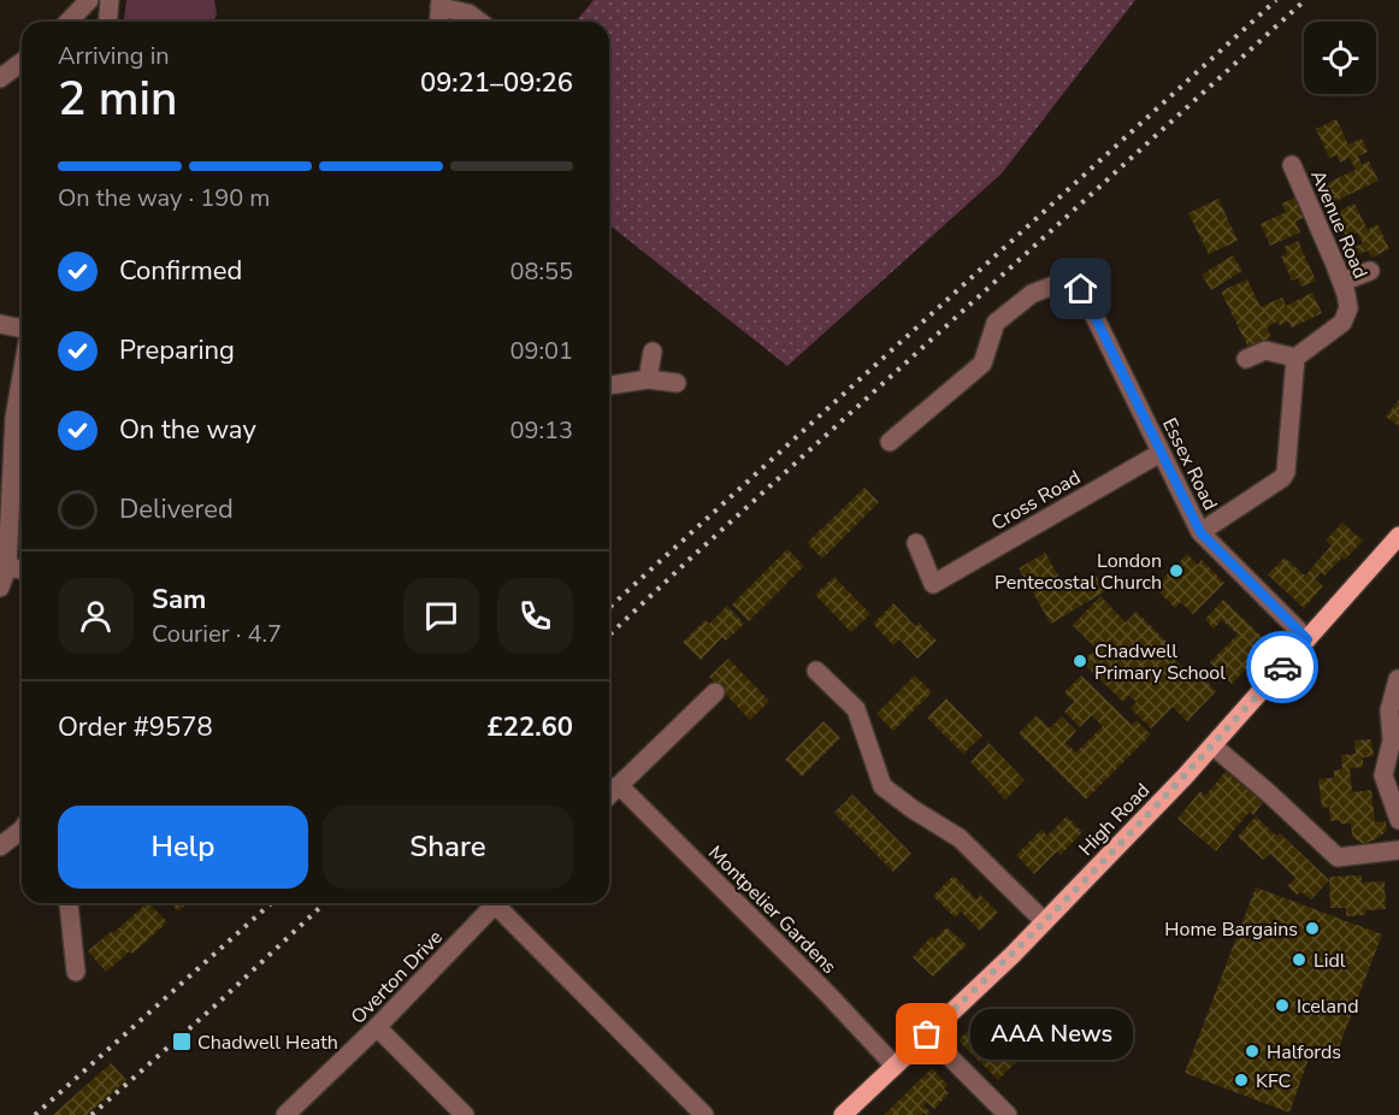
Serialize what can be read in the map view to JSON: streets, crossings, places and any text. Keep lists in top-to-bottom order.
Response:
{
  "streets": {
    "main road": ["High Road"],
    "street": [
      "Avenue Road",
      "Essex Road",
      "Cross Road",
      "Montpelier Gardens",
      "Overton Drive"
    ]
  },
  "crossings": [
    ["Essex Road", "Cross Road"],
    ["Essex Road", "High Road"],
    ["High Road", "Montpelier Gardens"]
  ],
  "places": {
    "other": [
      "London Pentecostal Church",
      "Chadwell Primary School",
      "Home Bargains",
      "Lidl",
      "Iceland",
      "AAA News",
      "Halfords",
      "KFC"
    ],
    "transit": ["Chadwell Heath"]
  },
  "page": {
    "heading": ["2 min", "Arriving in", "09:21–09:26"],
    "panel": [
      "Sam",
      "Courier · 4.7",
      "Order #9578",
      "£22.60"
    ],
    "bar": "On the way · 190 m",
    "list": [
      ["Confirmed", "08:55"],
      ["Preparing", "09:01"],
      ["On the way", "09:13"],
      "Delivered"
    ],
    "buttons": ["Help", "Share"],
    "bubble": "AAA News"
  }
}
